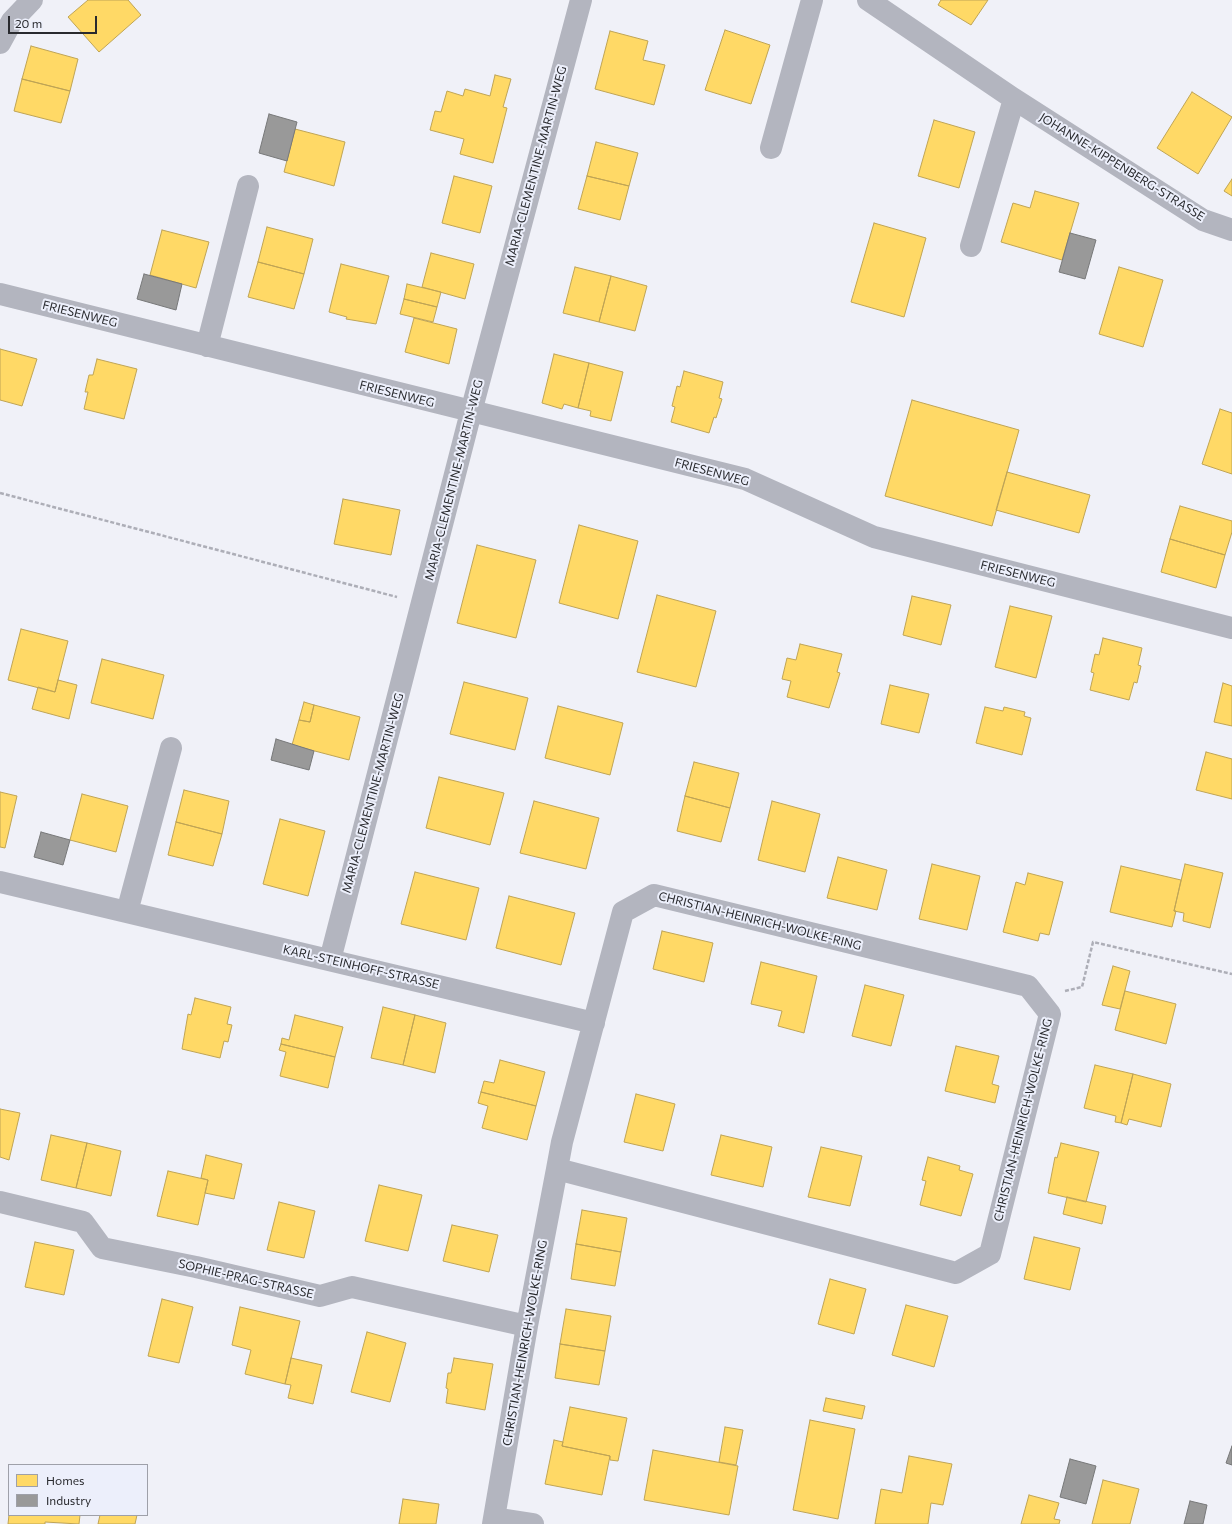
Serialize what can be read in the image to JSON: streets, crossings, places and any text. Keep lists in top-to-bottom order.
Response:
{
  "streets": {
    "street": [
      "MARIA-CLEMENTINE-MARTIN-WEG",
      "JOHANNE-KIPPENBERG-STRASSE",
      "FRIESENWEG",
      "CHRISTIAN-HEINRICH-WOLKE-RING",
      "KARL-STEINHOFF-STRASSE",
      "SOPHIE-PRAG-STRASSE"
    ]
  },
  "crossings": [
    ["MARIA-CLEMENTINE-MARTIN-WEG", "FRIESENWEG"],
    ["MARIA-CLEMENTINE-MARTIN-WEG", "KARL-STEINHOFF-STRASSE"],
    ["CHRISTIAN-HEINRICH-WOLKE-RING", "KARL-STEINHOFF-STRASSE"],
    ["CHRISTIAN-HEINRICH-WOLKE-RING", "SOPHIE-PRAG-STRASSE"]
  ],
  "legend": ["Homes", "Industry"],
  "scale_bar": "20 m"
}
